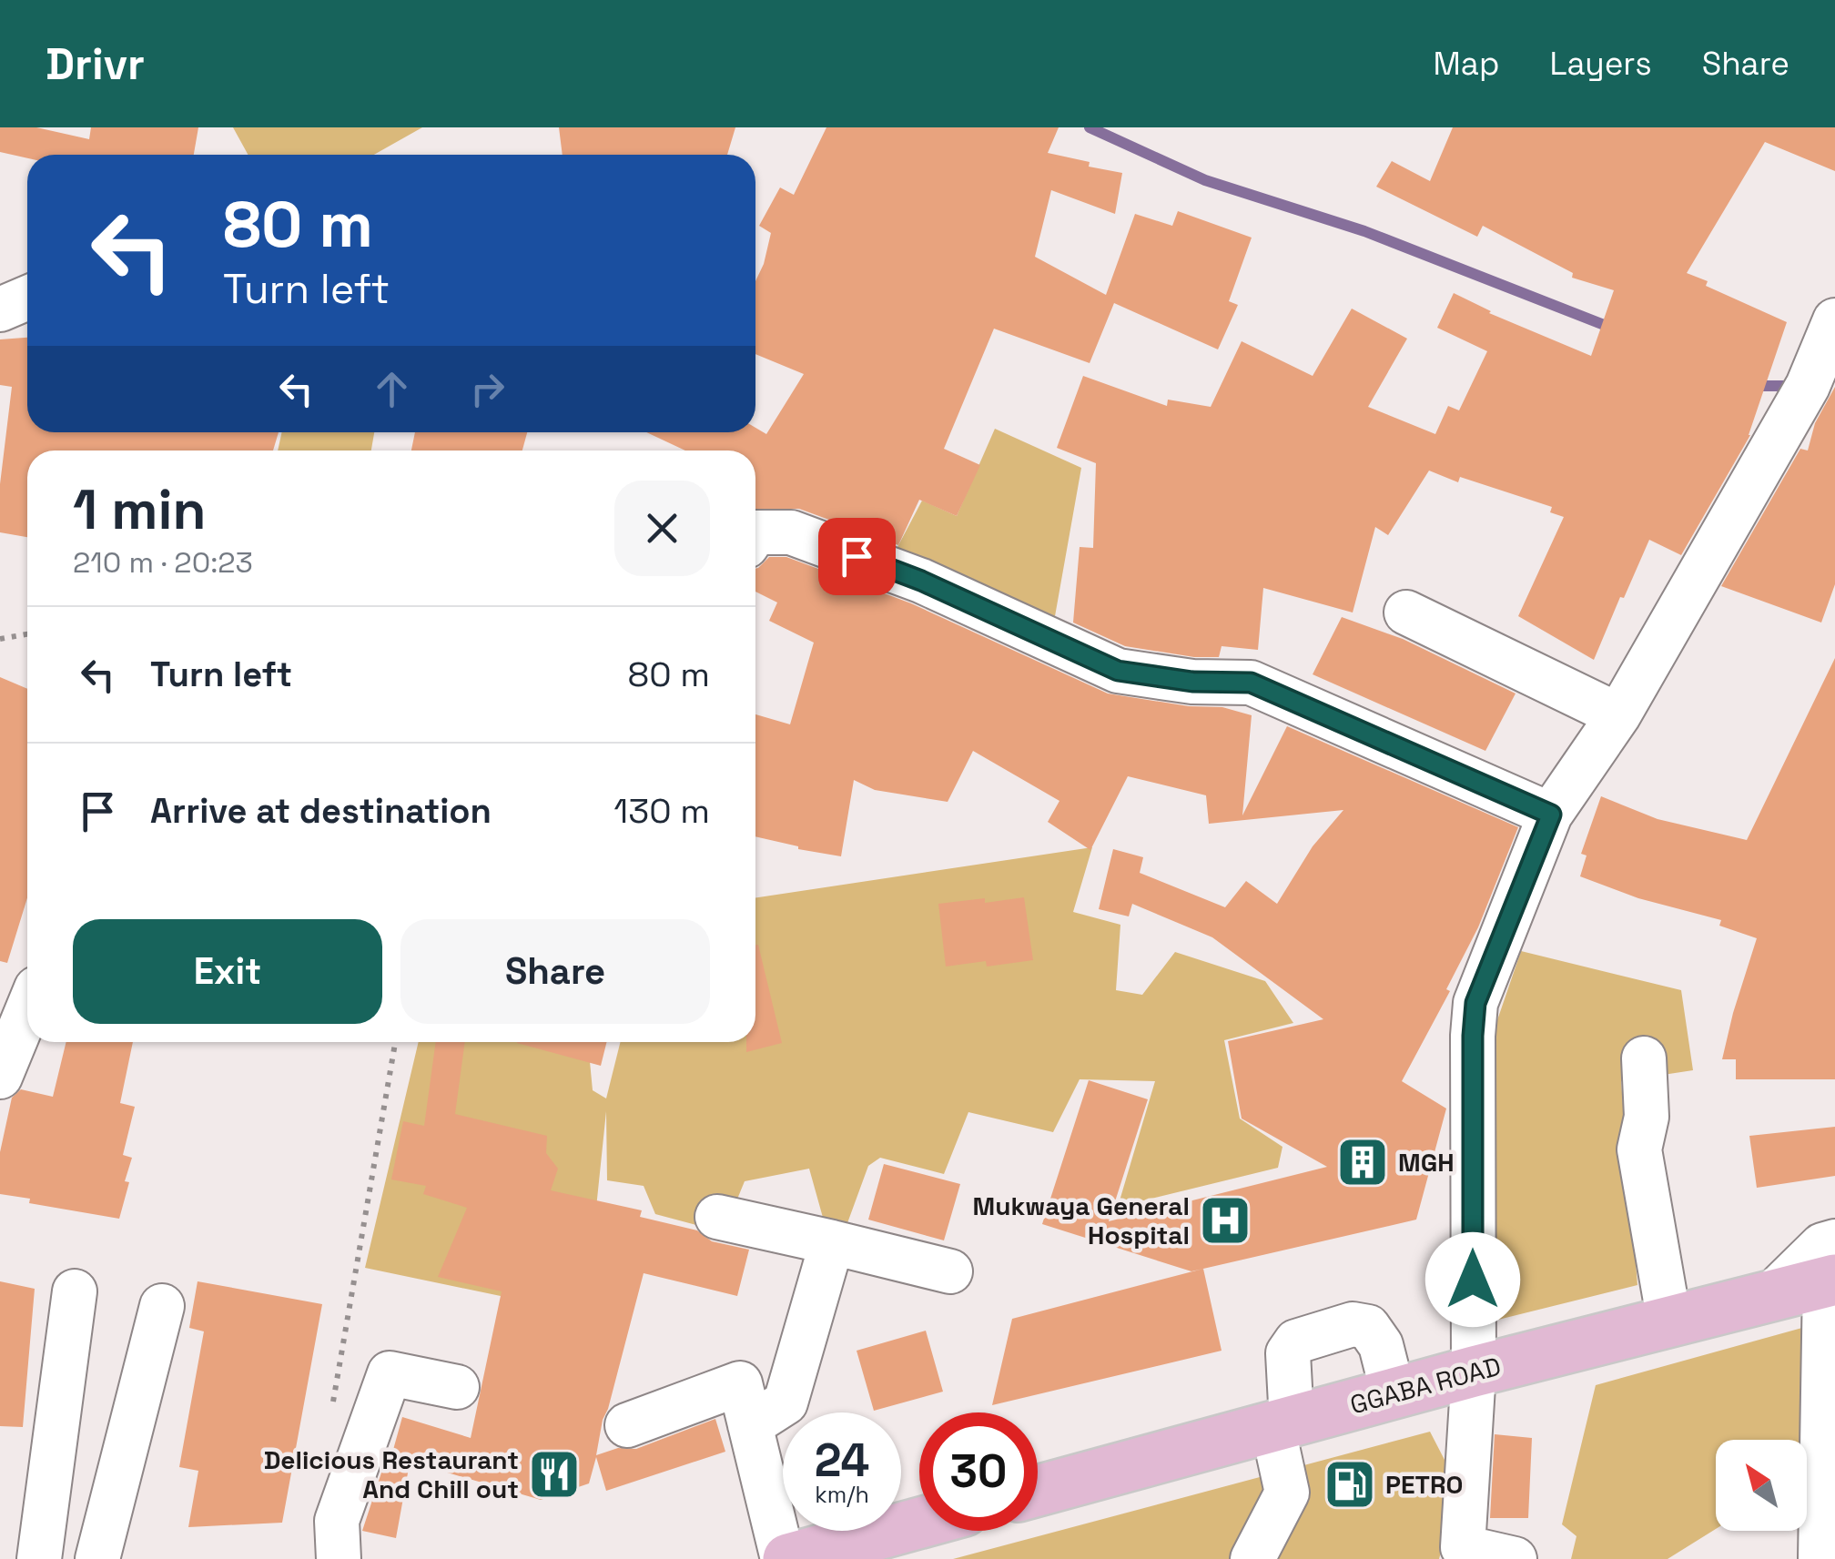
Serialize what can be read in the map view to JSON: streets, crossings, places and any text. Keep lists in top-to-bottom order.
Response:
{
  "streets": {
    "main road": ["GGABA ROAD"]
  },
  "places": {
    "building": ["MGH"],
    "hospital": ["Mukwaya General Hospital"],
    "restaurant": ["Delicious Restaurant And Chill out"],
    "fuel station": ["PETRO"]
  },
  "north": "top left",
  "page": {
    "header": "Drivr",
    "nav": ["Map", "Layers", "Share"],
    "turn": ["80 m", "Turn left"],
    "heading": ["1 min", "210 m · 20:23"],
    "list": [
      {
        "name": "Turn left",
        "value": "80 m"
      },
      {
        "name": "Arrive at destination",
        "value": "130 m"
      }
    ],
    "buttons": ["Exit", "Share"],
    "speed": "24 km/h",
    "limit": "30"
  }
}
